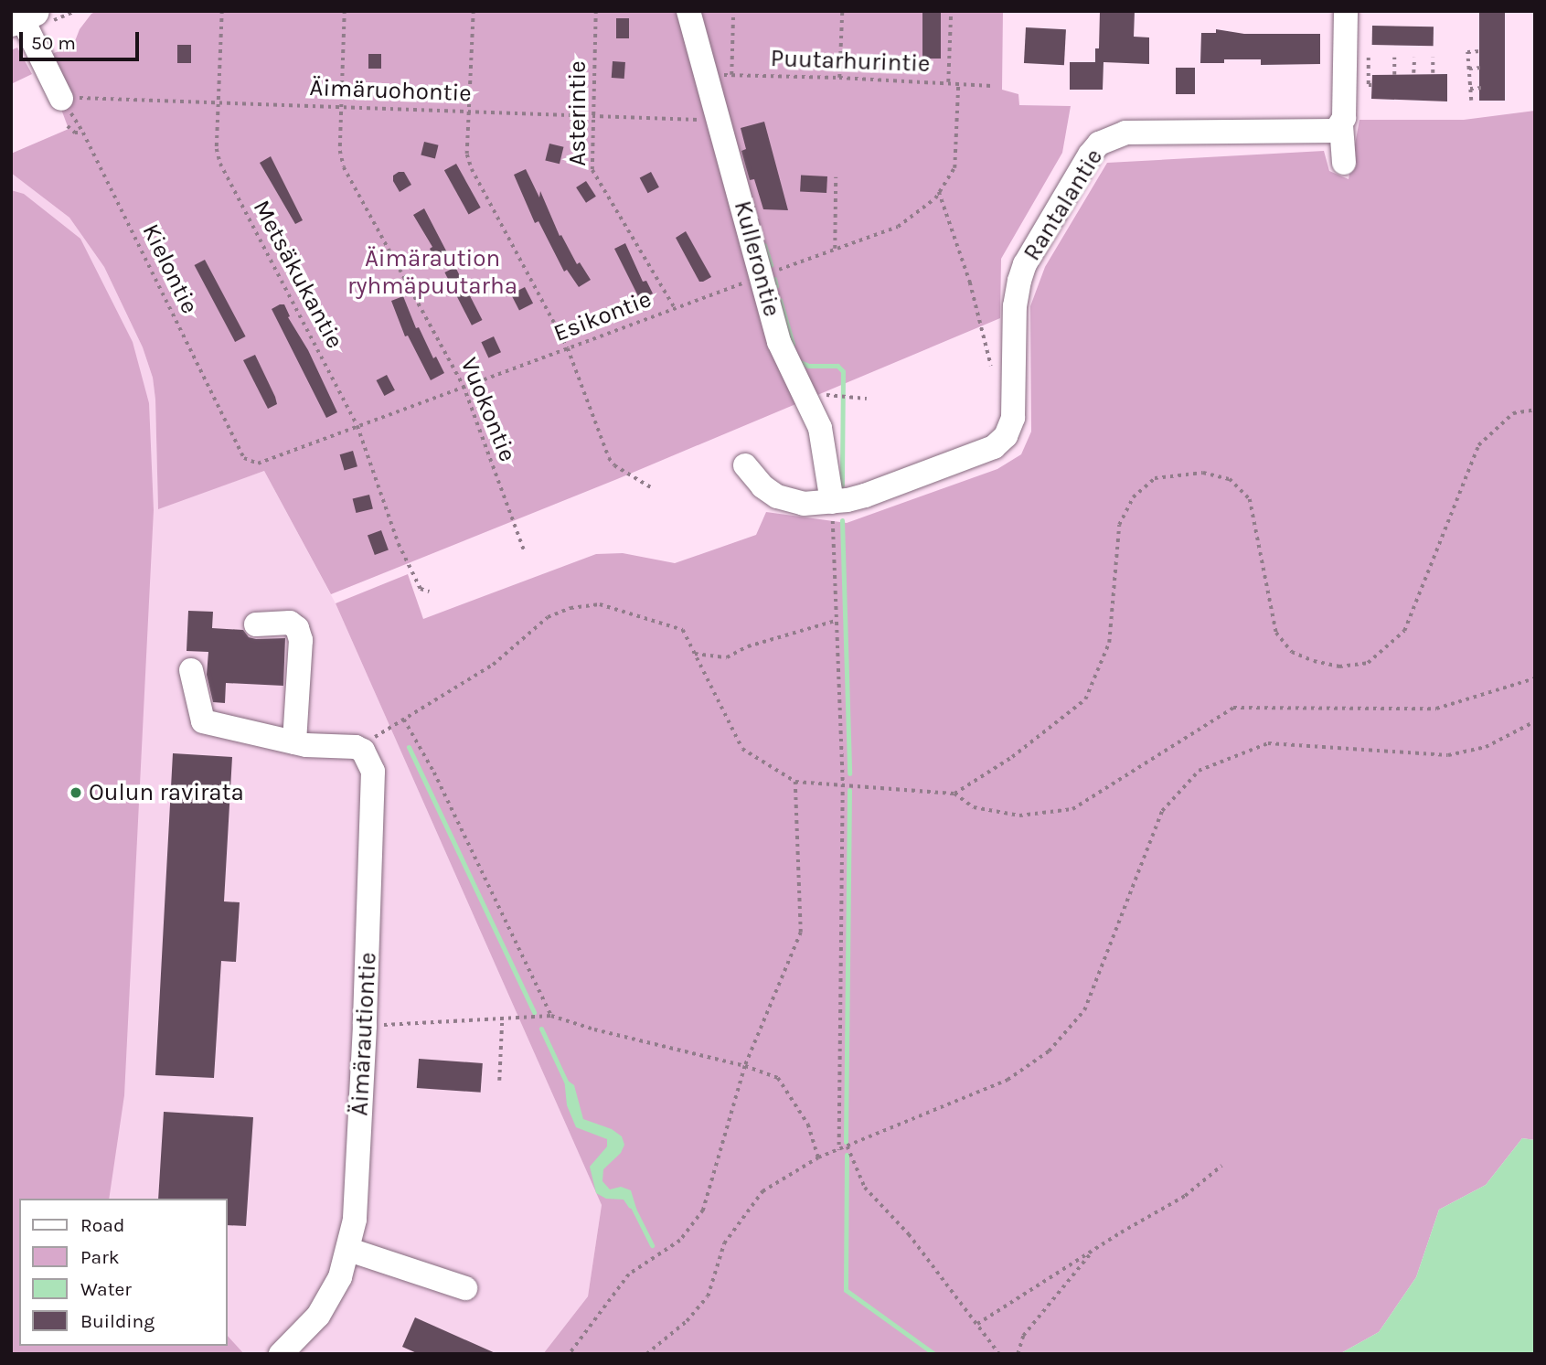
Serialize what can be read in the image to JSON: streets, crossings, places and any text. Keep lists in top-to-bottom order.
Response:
{
  "streets": {
    "street": ["Rantalantie", "Kullerontie", "Äimärautiontie"],
    "path": [
      "Puutarhurintie",
      "Äimäruohontie",
      "Asterintie",
      "Kielontie",
      "Metsäkukantie",
      "Esikontie",
      "Vuokontie"
    ]
  },
  "crossings": [
    ["Puutarhurintie", "Kullerontie"],
    ["Puutarhurintie", "Esikontie"],
    ["Äimäruohontie", "Asterintie"],
    ["Äimäruohontie", "Kullerontie"],
    ["Äimäruohontie", "Kielontie"],
    ["Äimäruohontie", "Metsäkukantie"],
    ["Äimäruohontie", "Vuokontie"],
    ["Asterintie", "Esikontie"],
    ["Rantalantie", "Kullerontie"],
    ["Kullerontie", "Esikontie"],
    ["Kielontie", "Esikontie"],
    ["Metsäkukantie", "Esikontie"],
    ["Esikontie", "Vuokontie"]
  ],
  "parks": ["Äimäraution ryhmäpuutarha"],
  "places": ["Oulun ravirata"],
  "legend": [
    "Road",
    "Park",
    "Water",
    "Building"
  ],
  "scale_bar": "50 m"
}
